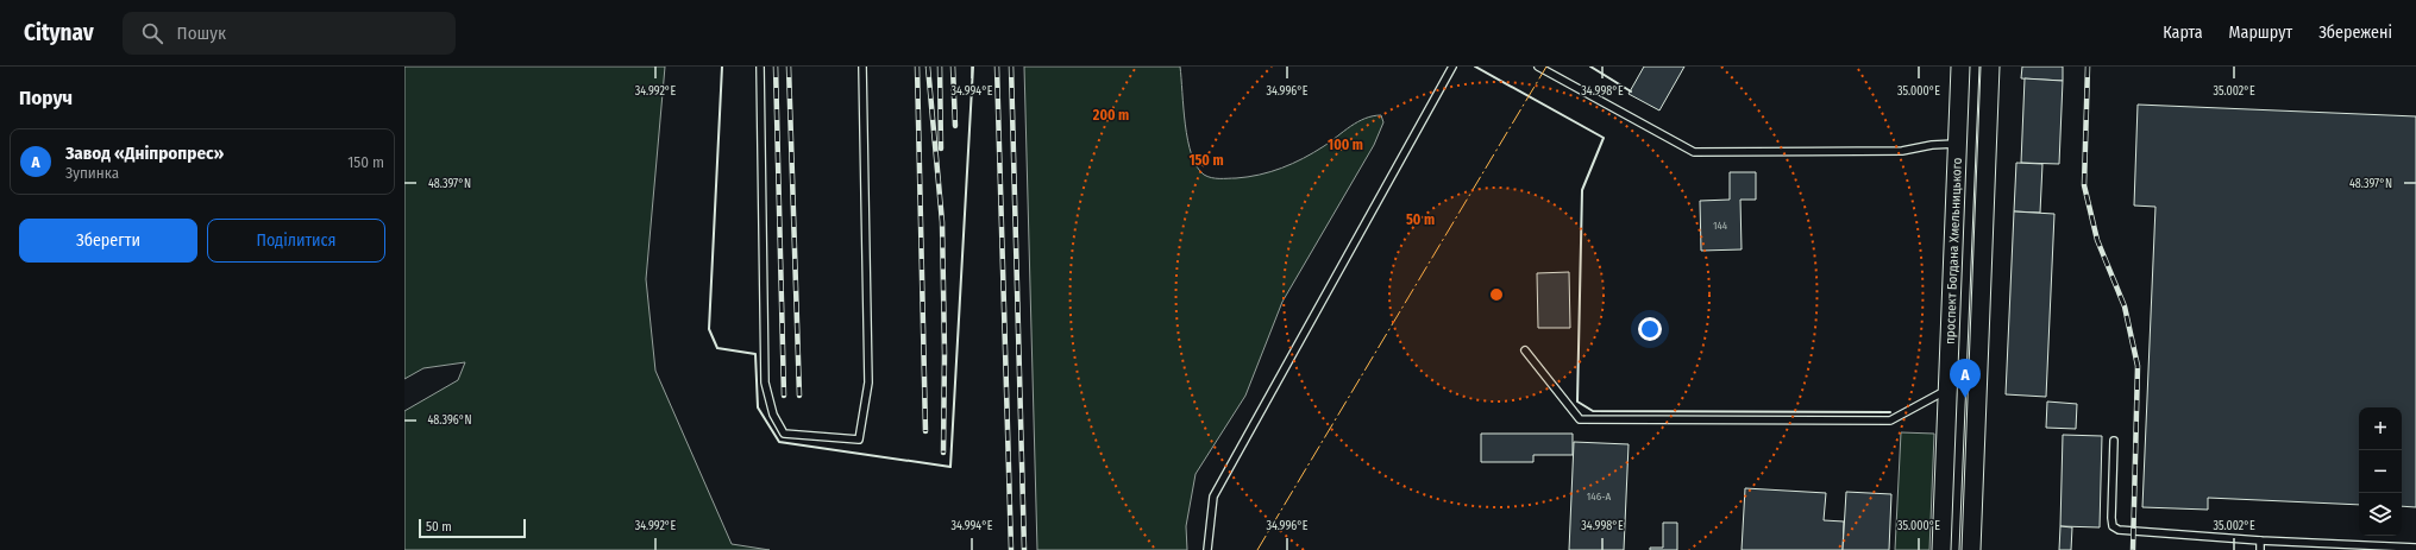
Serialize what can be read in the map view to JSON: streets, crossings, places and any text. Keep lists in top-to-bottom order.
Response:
{
  "streets": {
    "main road": ["проспект Богдана Хмельницького"]
  },
  "house_numbers": ["144", "146-А"],
  "scale_bar": "50 m",
  "page": {
    "header": "Citynav",
    "search": "Пошук",
    "nav": ["Карта", "Маршрут", "Збережені"],
    "heading": "Поруч",
    "list": [
      {
        "mark": "A",
        "name": "Завод «Дніпропрес»",
        "note": "Зупинка",
        "value": "150 m"
      }
    ],
    "buttons": ["Зберегти", "Поділитися"],
    "pins": "A",
    "map_buttons": ["+", "−"],
    "scale": "50 m"
  },
  "coordinates": [
    "34.992°E",
    "34.994°E",
    "34.996°E",
    "34.998°E",
    "35.000°E",
    "35.002°E",
    "48.397°N",
    "48.396°N"
  ],
  "rings": [
    "200 m",
    "100 m",
    "150 m",
    "50 m"
  ]
}
